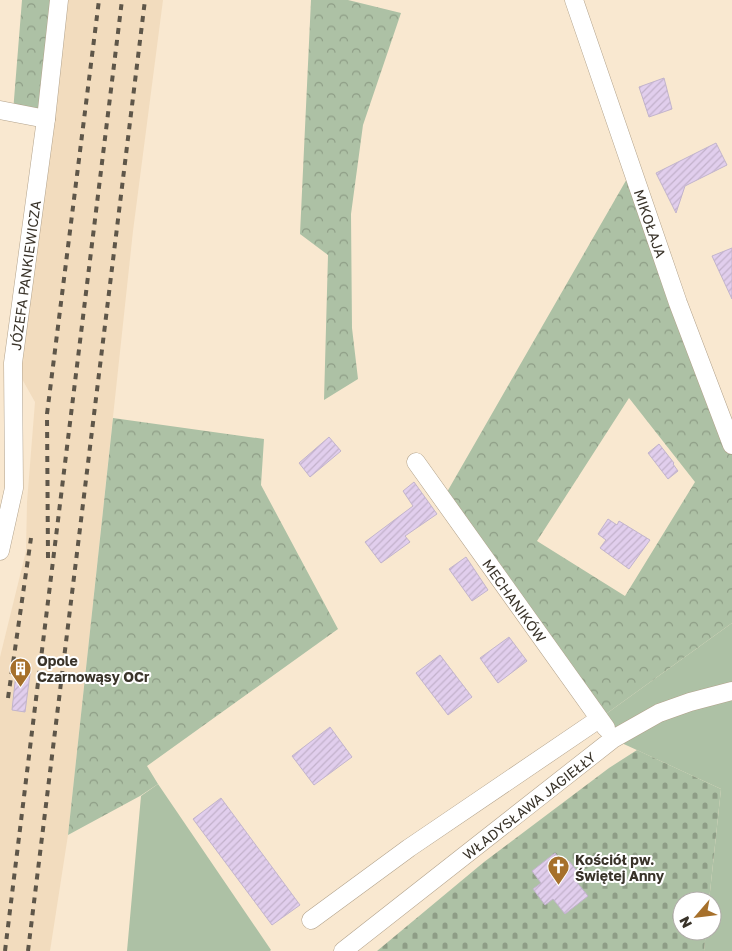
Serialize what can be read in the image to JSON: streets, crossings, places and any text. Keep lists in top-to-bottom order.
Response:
{
  "streets": {
    "street": [
      "MIKOŁAJA",
      "JÓZEFA PANKIEWICZA",
      "MECHANIKÓW",
      "WŁADYSŁAWA JAGIEŁŁY"
    ]
  },
  "crossings": [
    ["MECHANIKÓW", "WŁADYSŁAWA JAGIEŁŁY"]
  ],
  "places": {
    "building": ["Opole Czarnowąsy OCr"],
    "church": ["Kościół pw. Świętej Anny"]
  },
  "north": "bottom left"
}
